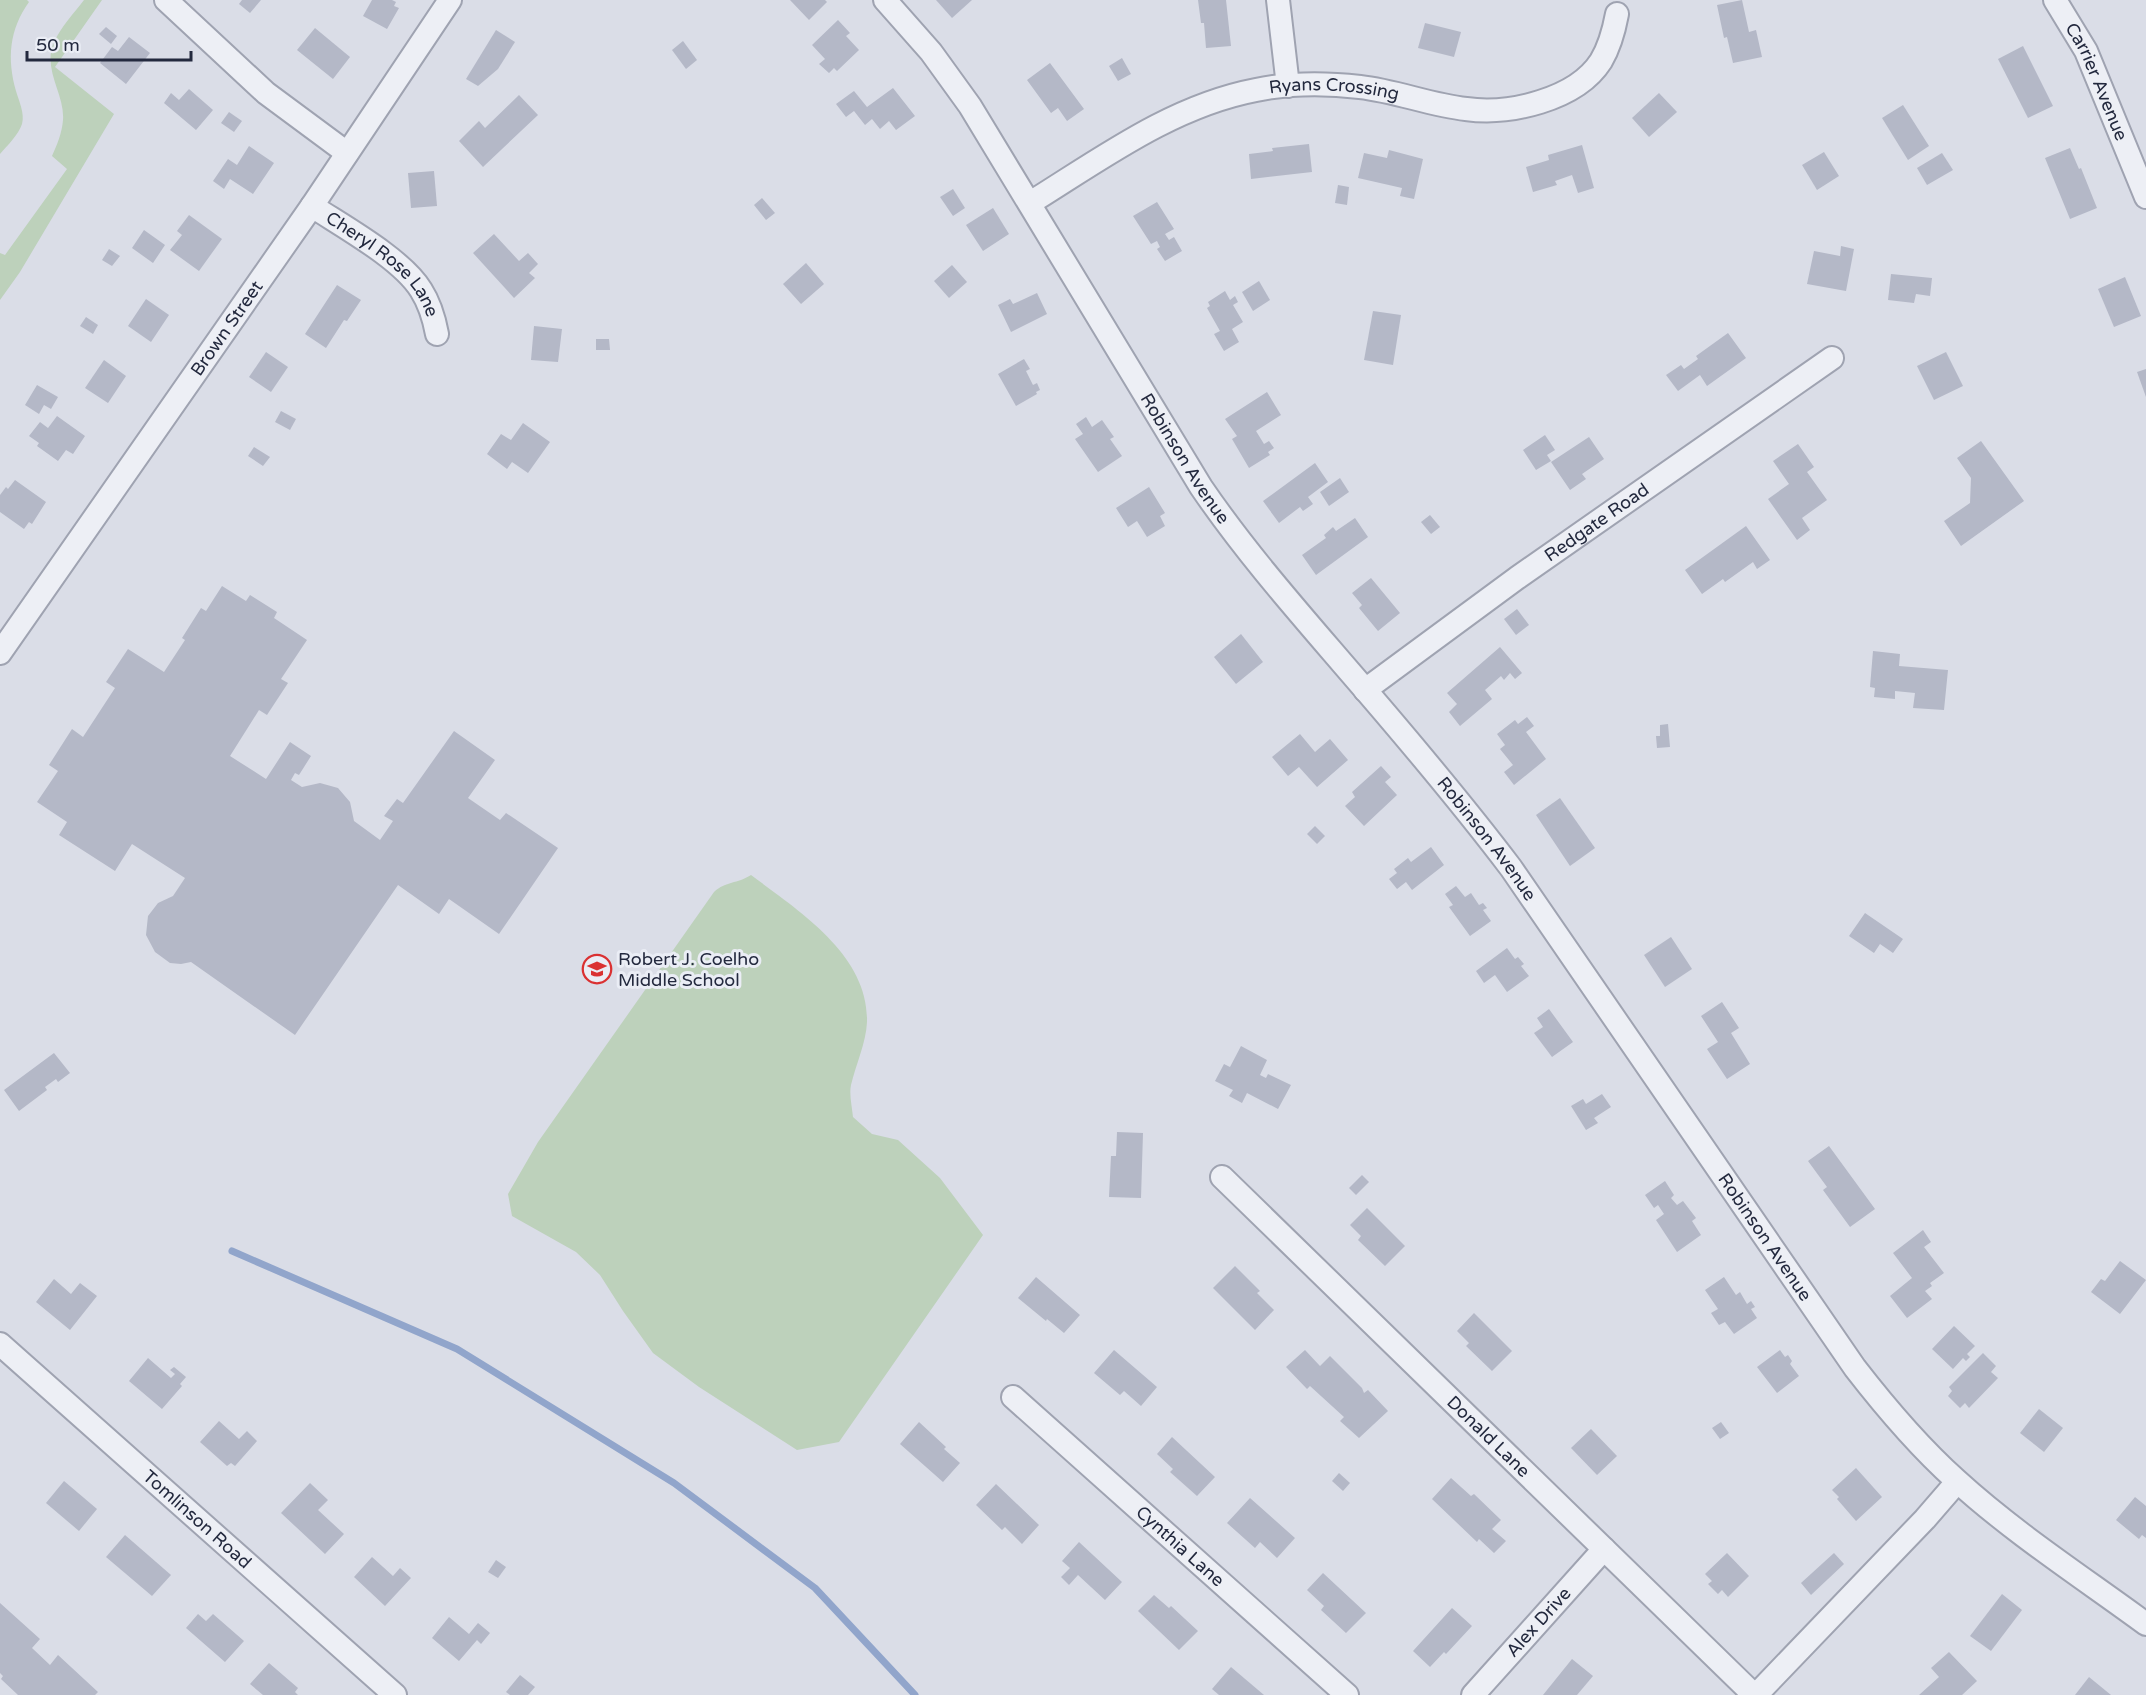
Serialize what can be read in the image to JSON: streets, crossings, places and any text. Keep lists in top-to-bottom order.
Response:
{
  "streets": {
    "street": [
      "Carrier Avenue",
      "Ryans Crossing",
      "Cheryl Rose Lane",
      "Brown Street",
      "Robinson Avenue",
      "Redgate Road",
      "Donald Lane",
      "Tomlinson Road",
      "Cynthia Lane",
      "Alex Drive"
    ]
  },
  "crossings": [
    ["Ryans Crossing", "Robinson Avenue"],
    ["Cheryl Rose Lane", "Brown Street"],
    ["Robinson Avenue", "Redgate Road"],
    ["Robinson Avenue", "Donald Lane"],
    ["Donald Lane", "Alex Drive"]
  ],
  "places": {
    "school or university": ["Robert J. Coelho Middle School"]
  },
  "scale_bar": "50 m"
}
